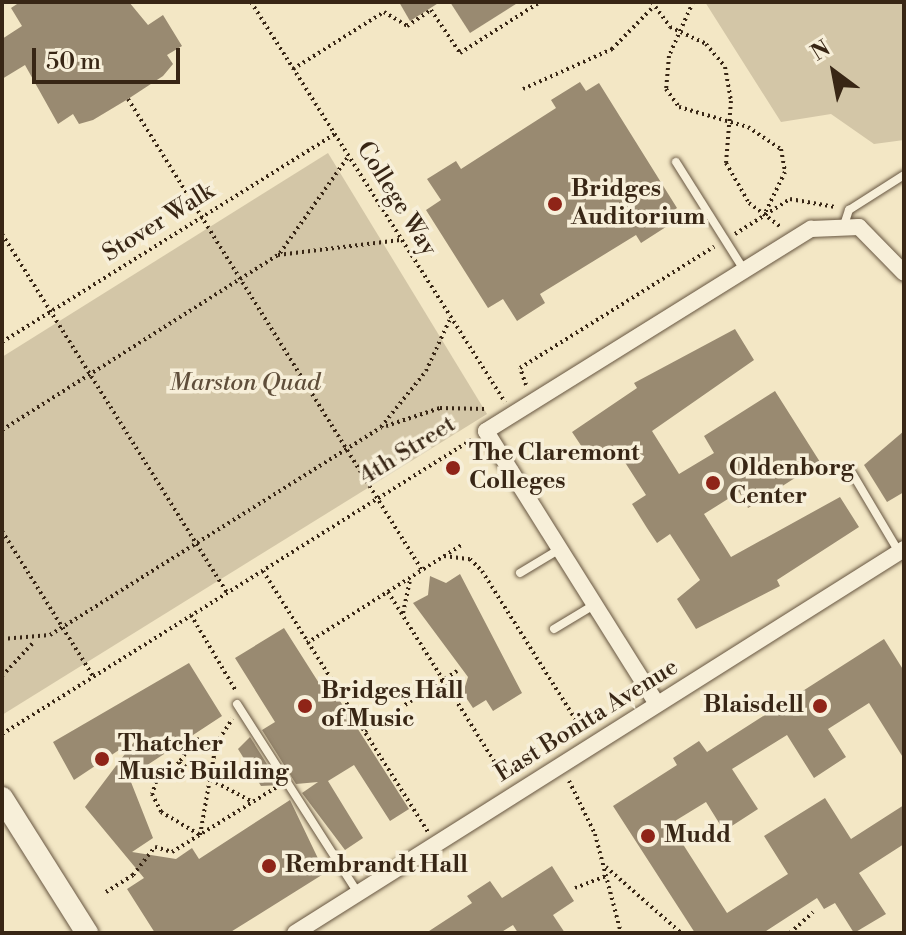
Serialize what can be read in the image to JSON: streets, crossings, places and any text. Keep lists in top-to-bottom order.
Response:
{
  "streets": {
    "street": ["4th Street", "East Bonita Avenue"],
    "path": ["College Way", "Stover Walk"]
  },
  "crossings": [
    ["College Way", "Stover Walk"],
    ["College Way", "4th Street"]
  ],
  "parks": ["Marston Quad"],
  "places": [
    "Bridges Auditorium",
    "The Claremont Colleges",
    "Oldenborg Center",
    "Bridges Hall of Music",
    "Blaisdell",
    "Thatcher Music Building",
    "Mudd",
    "Rembrandt Hall"
  ],
  "scale_bar": "50 m",
  "north": "top left"
}
